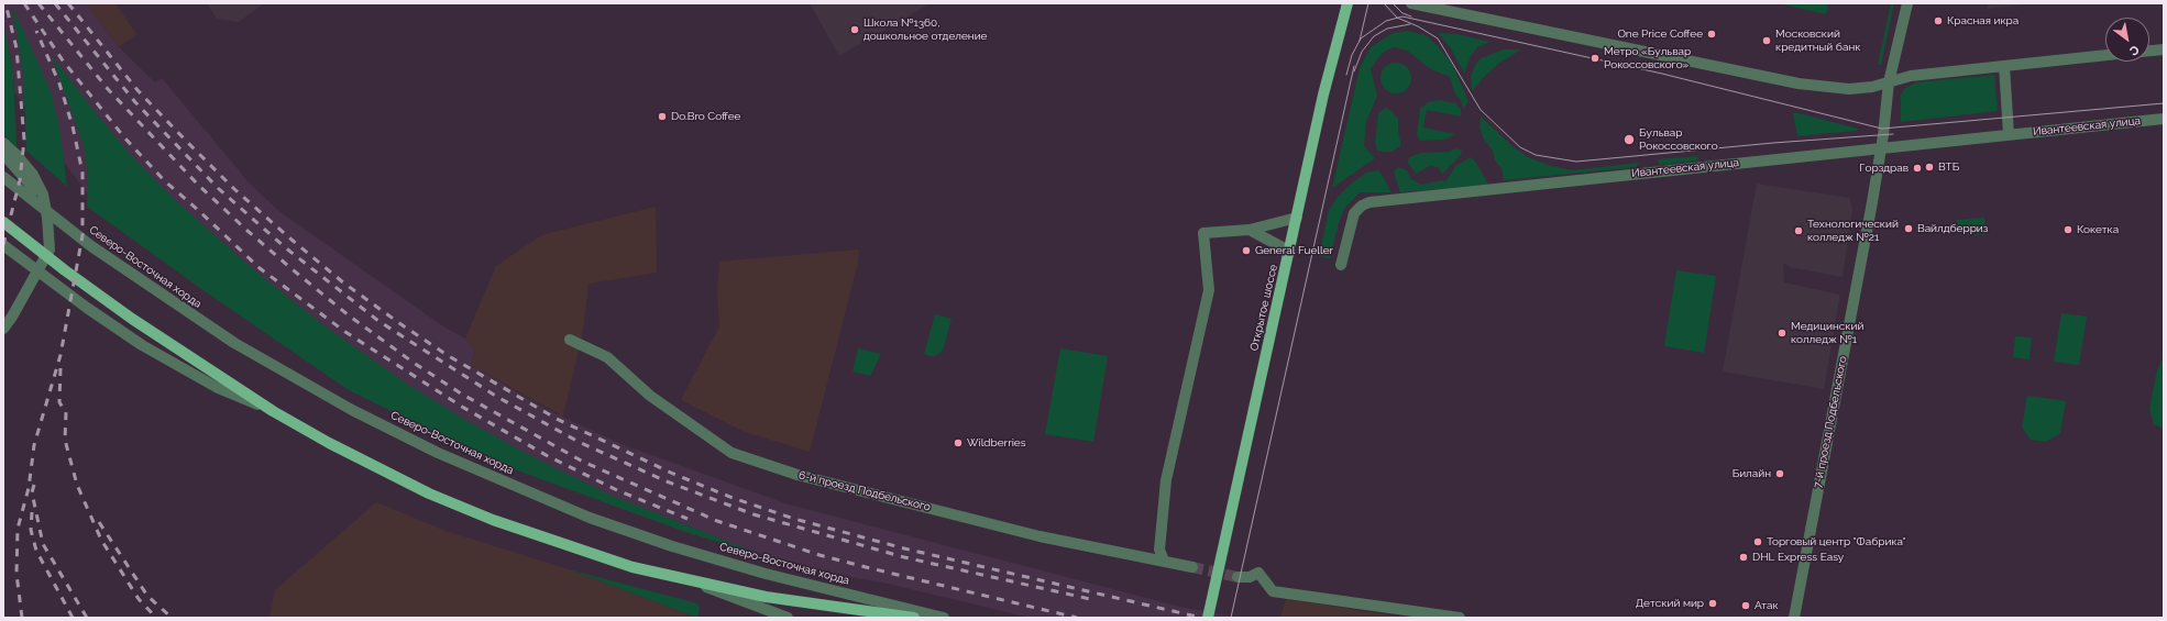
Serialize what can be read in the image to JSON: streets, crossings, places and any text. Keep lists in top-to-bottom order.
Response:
{
  "streets": {
    "main road": ["Открытое шоссе"],
    "street": [
      "Ивантеевская улица",
      "Северо-Восточная хорда",
      "7-й проезд Подбельского",
      "6-й проезд Подбельского"
    ]
  },
  "crossings": [
    ["Ивантеевская улица", "7-й проезд Подбельского"]
  ],
  "places": [
    "Красная икра",
    "Школа №1360, дошкольное отделение",
    "One Price Coffee",
    "Московский кредитный банк",
    "Метро «Бульвар Рокоссовского»",
    "Do.Bro Coffee",
    "Бульвар Рокоссовского",
    "ВТБ",
    "Горздрав",
    "Вайлдберриз",
    "Кокетка",
    "Технологический колледж №21",
    "General Fueller",
    "Медицинский колледж №1",
    "Wildberries",
    "Билайн",
    "Торговый центр \"Фабрика\"",
    "DHL Express Easy",
    "Детский мир",
    "Атак"
  ],
  "north": "bottom right"
}
